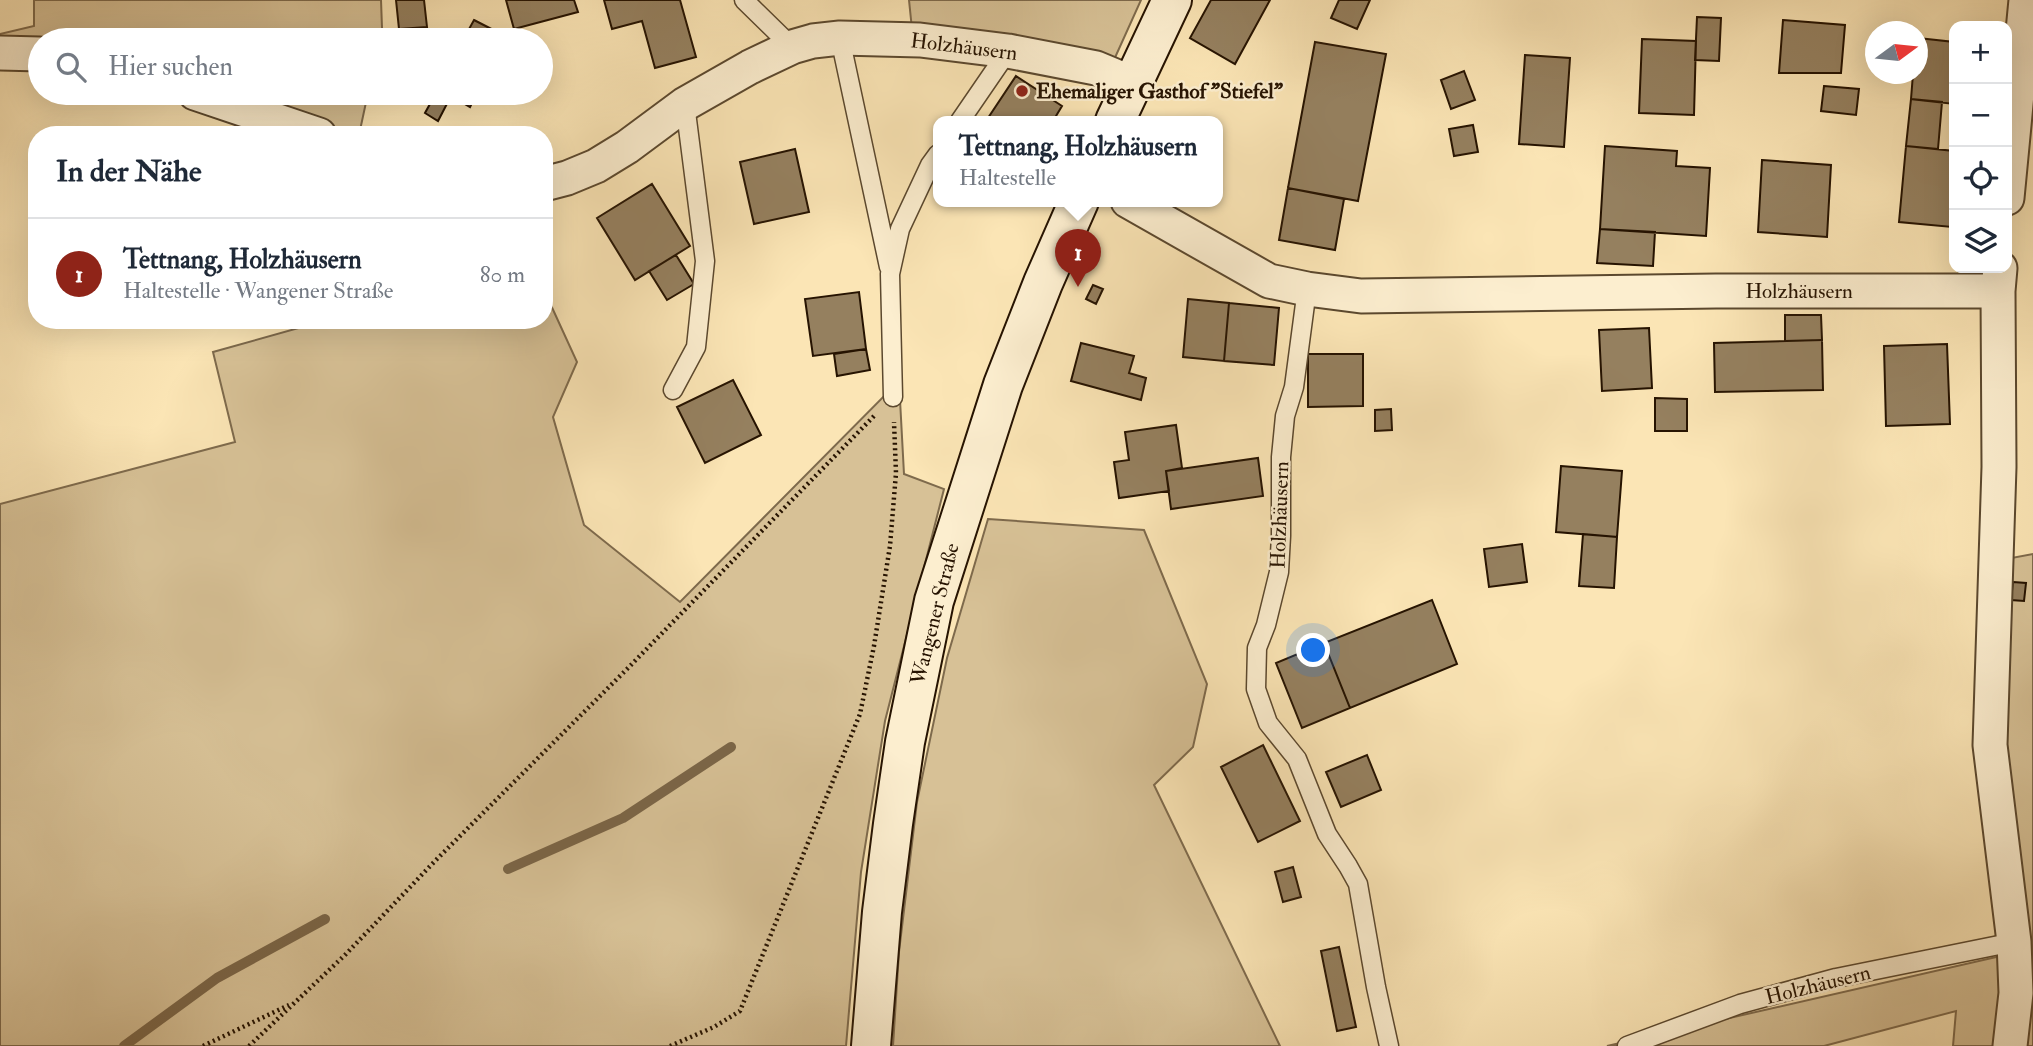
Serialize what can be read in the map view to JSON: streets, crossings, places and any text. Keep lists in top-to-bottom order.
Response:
{
  "streets": {
    "main road": ["Wangener Straße"],
    "street": ["Holzhäusern"]
  },
  "places": ["Ehemaliger Gasthof \"Stiefel\""],
  "north": "right",
  "page": {
    "map_buttons": ["+", "−"],
    "search": "Hier suchen",
    "popup": ["Tettnang, Holzhäusern", "Haltestelle"],
    "heading": "In der Nähe",
    "list": [
      {
        "mark": "1",
        "name": "Tettnang, Holzhäusern",
        "note": "Haltestelle · Wangener Straße",
        "value": "80 m"
      }
    ],
    "pins": "1"
  }
}
